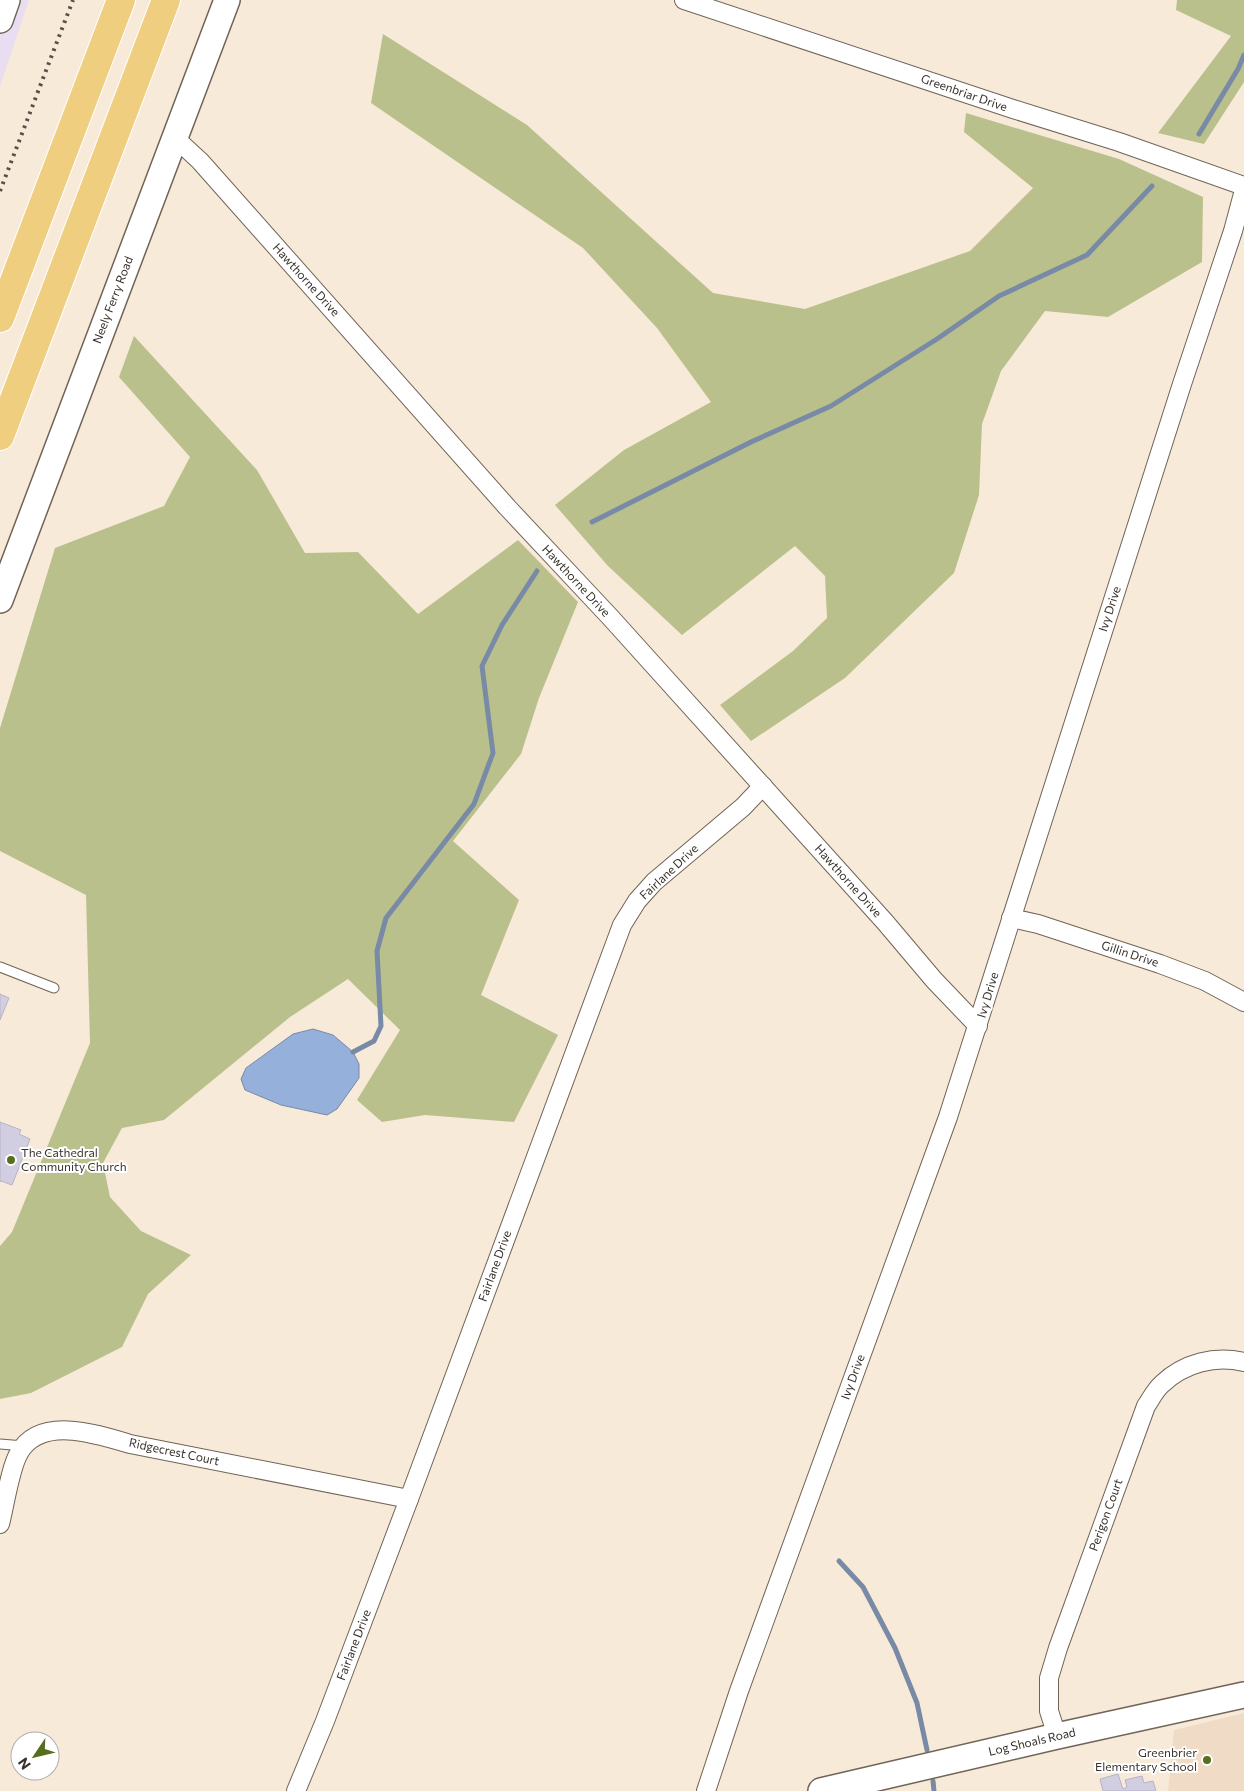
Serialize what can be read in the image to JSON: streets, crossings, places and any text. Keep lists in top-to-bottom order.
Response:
{
  "streets": {
    "street": [
      "Greenbriar Drive",
      "Hawthorne Drive",
      "Neely Ferry Road",
      "Ivy Drive",
      "Fairlane Drive",
      "Gillin Drive",
      "Ridgecrest Court",
      "Perigon Court",
      "Log Shoals Road"
    ]
  },
  "crossings": [
    ["Hawthorne Drive", "Neely Ferry Road"],
    ["Hawthorne Drive", "Ivy Drive"],
    ["Hawthorne Drive", "Fairlane Drive"],
    ["Ivy Drive", "Gillin Drive"],
    ["Fairlane Drive", "Ridgecrest Court"],
    ["Perigon Court", "Log Shoals Road"]
  ],
  "places": ["The Cathedral Community Church", "Greenbrier Elementary School"],
  "north": "bottom left"
}
